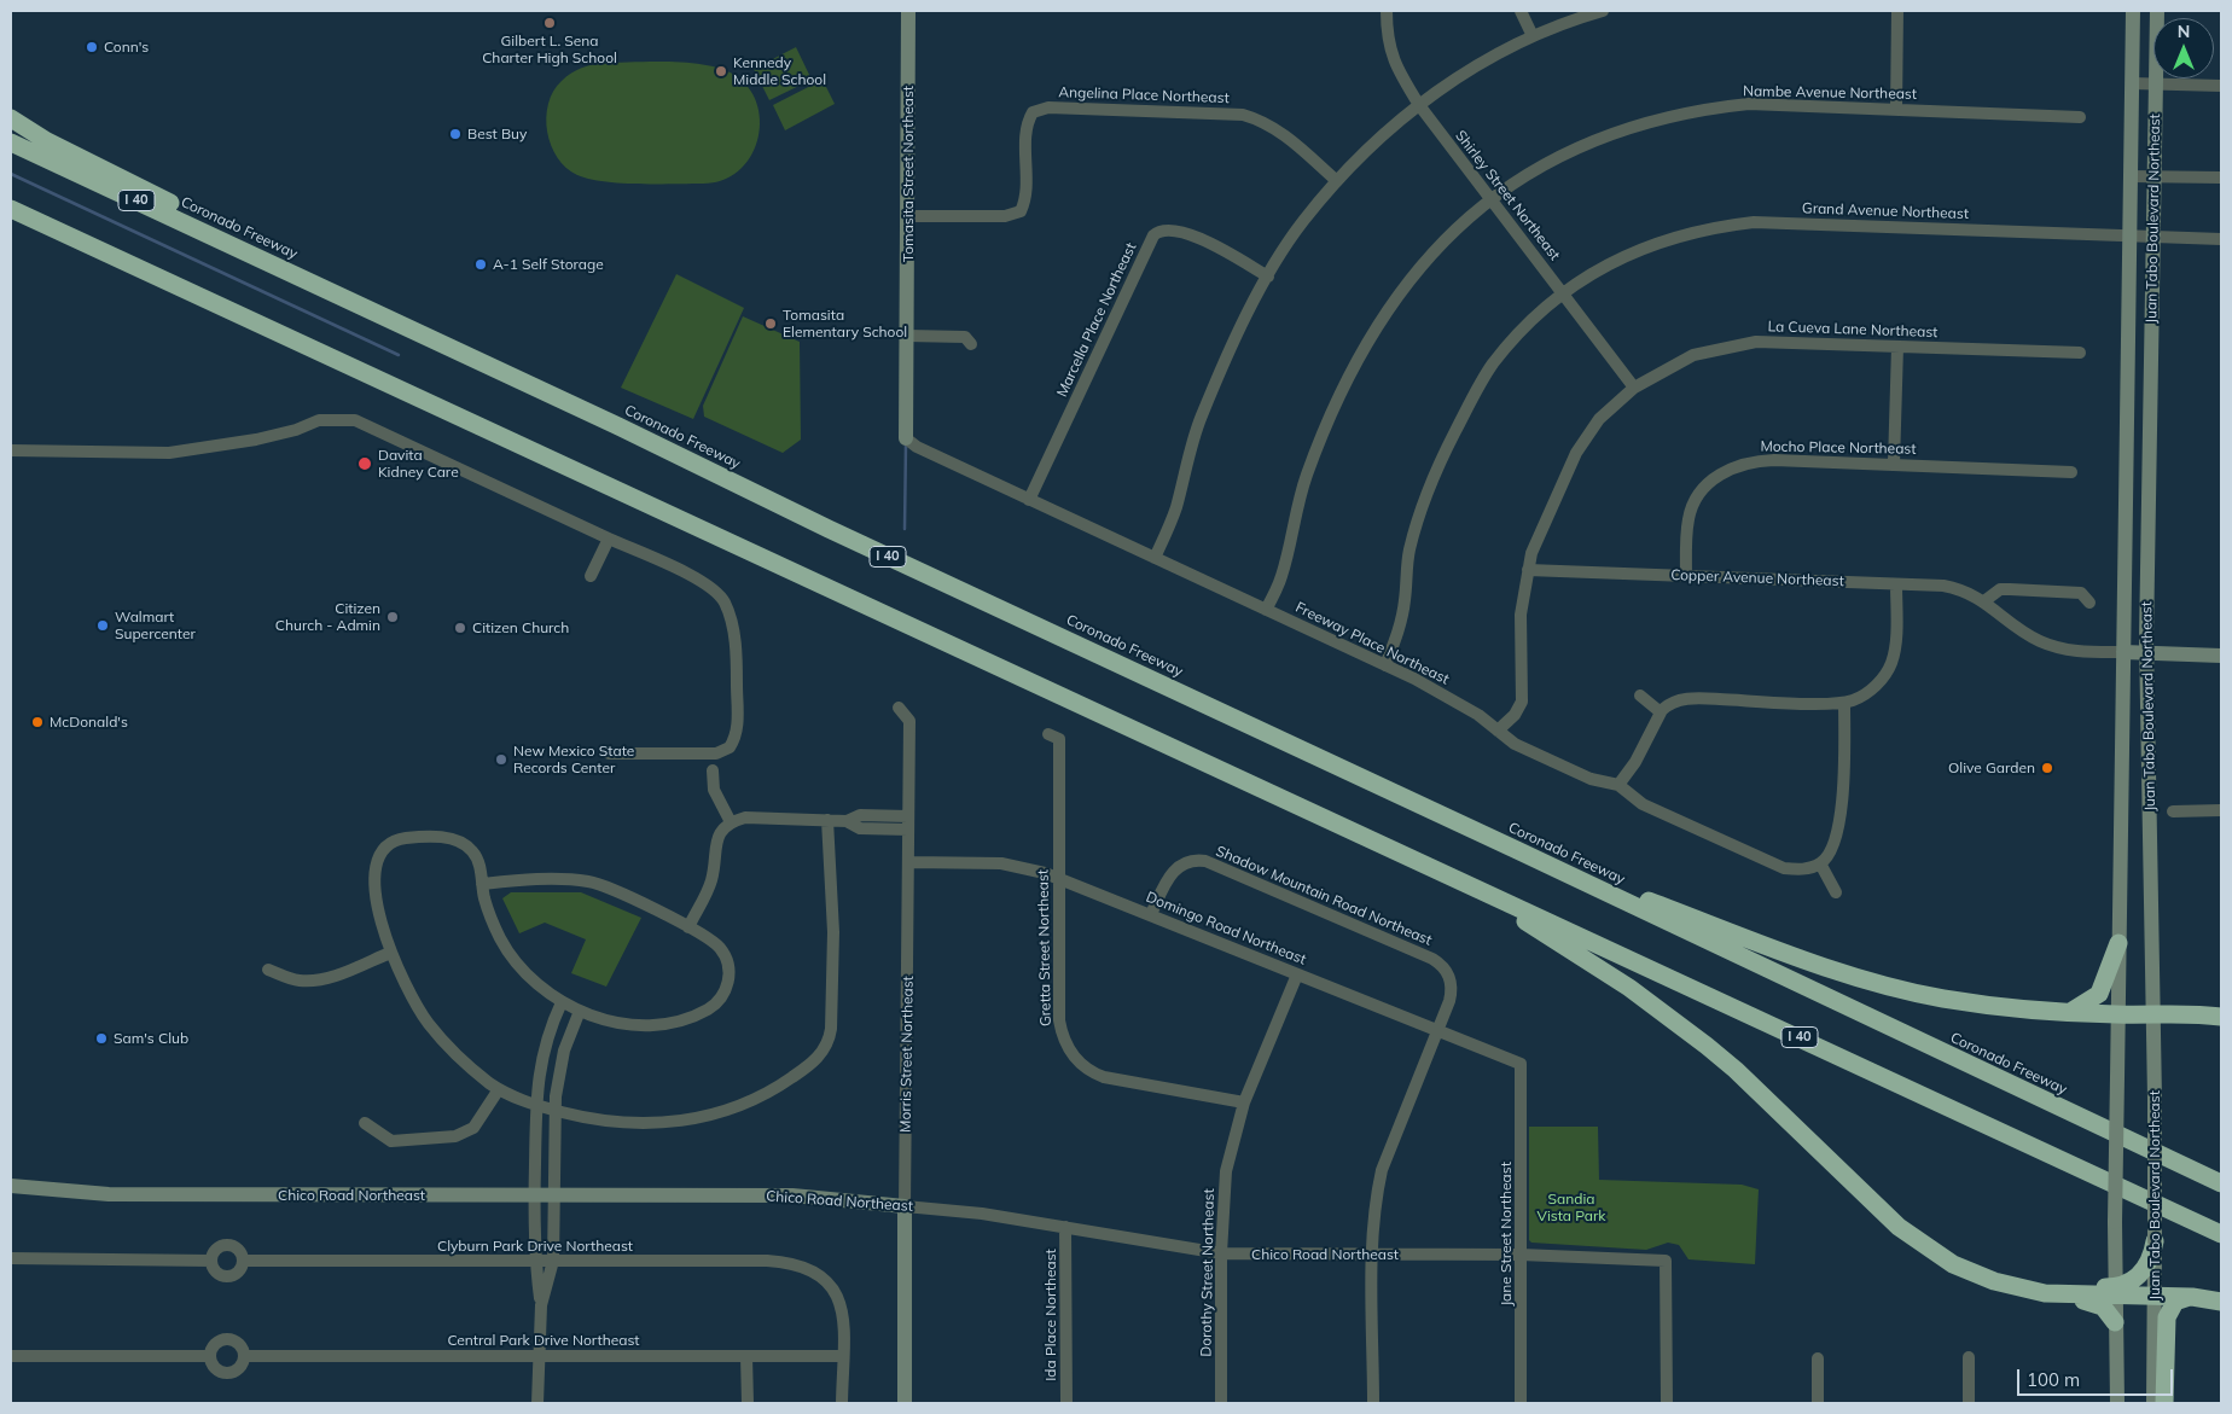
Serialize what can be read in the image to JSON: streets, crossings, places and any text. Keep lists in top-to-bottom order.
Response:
{
  "streets": {
    "highway": ["I 40", "Coronado Freeway"],
    "main road": [
      "Tomasita Street Northeast",
      "Juan Tabo Boulevard Northeast",
      "Copper Avenue Northeast",
      "Morris Street Northeast",
      "Chico Road Northeast"
    ],
    "street": [
      "Nambe Avenue Northeast",
      "Angelina Place Northeast",
      "Shirley Street Northeast",
      "Grand Avenue Northeast",
      "Marcella Place Northeast",
      "La Cueva Lane Northeast",
      "Mocho Place Northeast",
      "Freeway Place Northeast",
      "Shadow Mountain Road Northeast",
      "Domingo Road Northeast",
      "Gretta Street Northeast",
      "Jane Street Northeast",
      "Clyburn Park Drive Northeast",
      "Dorothy Street Northeast",
      "Ida Place Northeast",
      "Central Park Drive Northeast"
    ]
  },
  "crossings": [
    ["Nambe Avenue Northeast", "Shirley Street Northeast"],
    ["Nambe Avenue Northeast", "Freeway Place Northeast"],
    ["Angelina Place Northeast", "Tomasita Street Northeast"],
    ["Tomasita Street Northeast", "Freeway Place Northeast"],
    ["Shirley Street Northeast", "Grand Avenue Northeast"],
    ["Shirley Street Northeast", "La Cueva Lane Northeast"],
    ["Grand Avenue Northeast", "Juan Tabo Boulevard Northeast"],
    ["Grand Avenue Northeast", "Freeway Place Northeast"],
    ["Juan Tabo Boulevard Northeast", "Copper Avenue Northeast"],
    ["Marcella Place Northeast", "Freeway Place Northeast"],
    ["Mocho Place Northeast", "Copper Avenue Northeast"],
    ["Shadow Mountain Road Northeast", "Domingo Road Northeast"],
    ["Shadow Mountain Road Northeast", "Chico Road Northeast"],
    ["Domingo Road Northeast", "Gretta Street Northeast"],
    ["Domingo Road Northeast", "Morris Street Northeast"],
    ["Domingo Road Northeast", "Jane Street Northeast"],
    ["Domingo Road Northeast", "Dorothy Street Northeast"],
    ["Gretta Street Northeast", "Dorothy Street Northeast"],
    ["Morris Street Northeast", "Chico Road Northeast"],
    ["Chico Road Northeast", "Jane Street Northeast"],
    ["Chico Road Northeast", "Dorothy Street Northeast"],
    ["Chico Road Northeast", "Ida Place Northeast"],
    ["Clyburn Park Drive Northeast", "Central Park Drive Northeast"]
  ],
  "parks": ["Sandia Vista Park"],
  "places": [
    "Gilbert L. Sena Charter High School",
    "Conn's",
    "Kennedy Middle School",
    "Best Buy",
    "A-1 Self Storage",
    "Tomasita Elementary School",
    "Davita Kidney Care",
    "Citizen Church - Admin",
    "Walmart Supercenter",
    "Citizen Church",
    "McDonald's",
    "New Mexico State Records Center",
    "Olive Garden",
    "Sam's Club"
  ],
  "scale_bar": "100 m",
  "north": "top"
}
